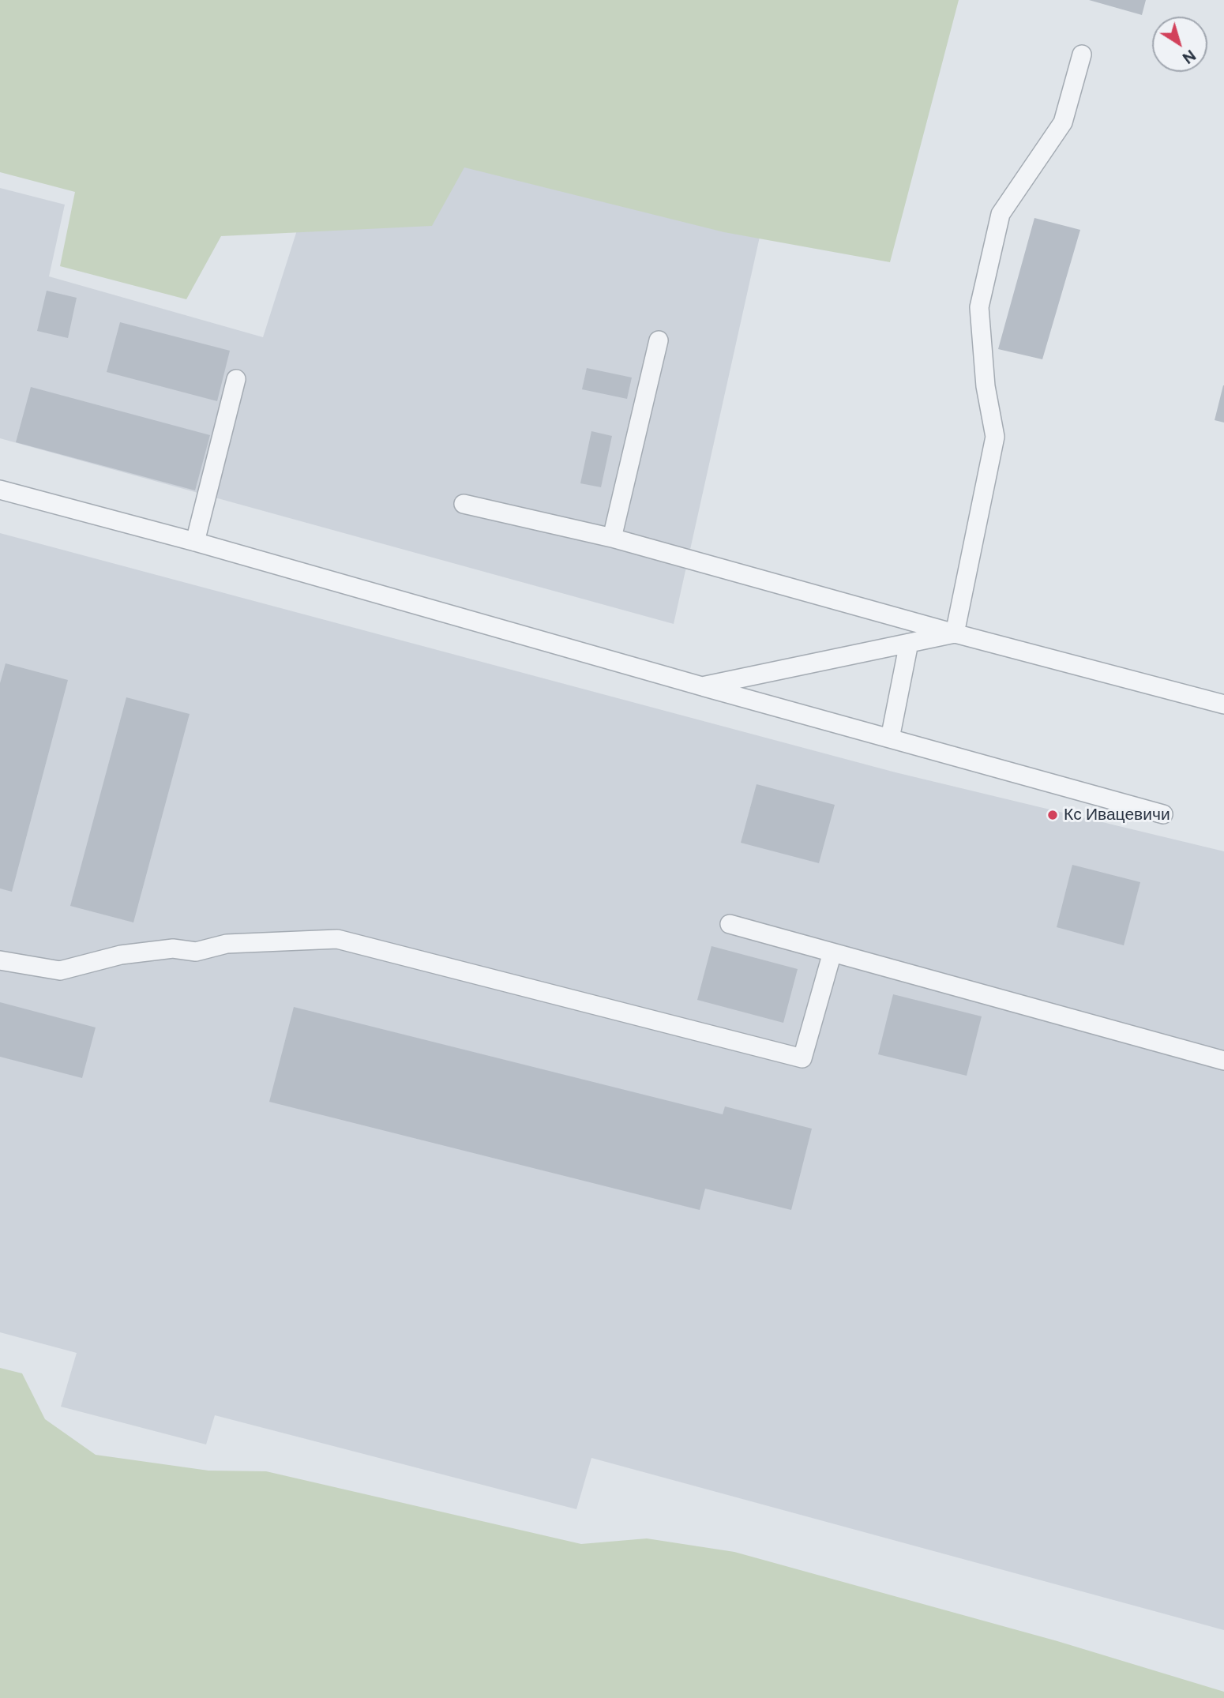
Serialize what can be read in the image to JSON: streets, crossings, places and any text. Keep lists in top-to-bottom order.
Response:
{
  "places": ["Кс Ивацевичи"],
  "north": "bottom right"
}
